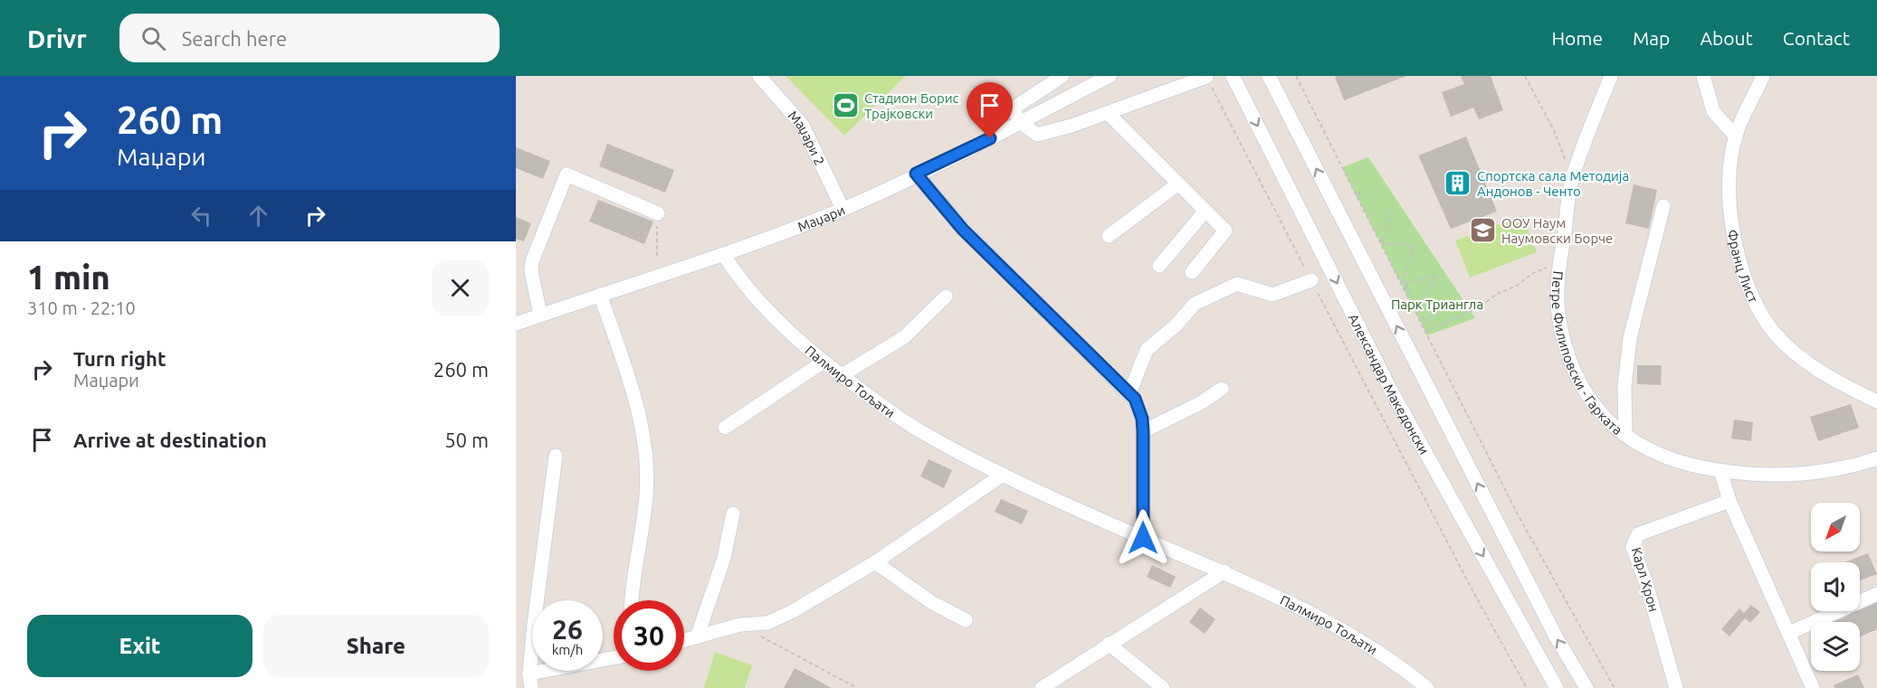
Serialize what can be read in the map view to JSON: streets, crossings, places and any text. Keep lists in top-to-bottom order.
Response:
{
  "streets": {
    "street": [
      "Маџари 2",
      "Маџари",
      "Франц Лист",
      "Петре Филиповски - Гарката",
      "Палмиро Тољати",
      "Александар Македонски",
      "Карл Хрон"
    ]
  },
  "crossings": [
    ["Маџари 2", "Маџари"],
    ["Маџари", "Палмиро Тољати"]
  ],
  "parks": ["Парк Триангла"],
  "places": {
    "sports": ["Стадион Борис Трајковски"],
    "building": ["Спортска сала Методија Андонов - Ченто"],
    "school or university": ["ООУ Наум Наумовски Борче"]
  },
  "north": "bottom left",
  "page": {
    "header": "Drivr",
    "search": "Search here",
    "nav": [
      "Home",
      "Map",
      "About",
      "Contact"
    ],
    "turn": ["260 m", "Маџари"],
    "heading": ["1 min", "310 m · 22:10"],
    "list": [
      {
        "name": "Turn right",
        "note": "Маџари",
        "value": "260 m"
      },
      {
        "name": "Arrive at destination",
        "value": "50 m"
      }
    ],
    "speed": "26 km/h",
    "limit": "30",
    "buttons": ["Exit", "Share"]
  }
}
